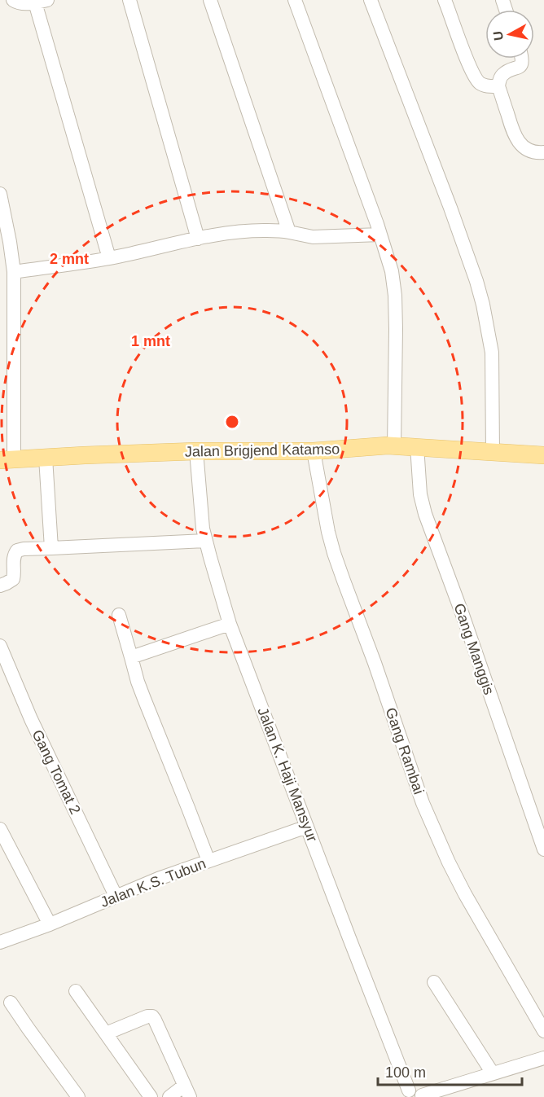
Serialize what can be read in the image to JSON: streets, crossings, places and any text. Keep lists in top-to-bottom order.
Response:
{
  "streets": {
    "main road": ["Jalan Brigjend Katamso"],
    "street": [
      "Gang Manggis",
      "Gang Rambai",
      "Gang Tomat 2",
      "Jalan K. Haji Mansyur",
      "Jalan K.S. Tubun"
    ]
  },
  "crossings": [
    ["Jalan Brigjend Katamso", "Gang Manggis"],
    ["Jalan Brigjend Katamso", "Gang Rambai"],
    ["Jalan Brigjend Katamso", "Jalan K. Haji Mansyur"],
    ["Gang Tomat 2", "Jalan K.S. Tubun"],
    ["Jalan K. Haji Mansyur", "Jalan K.S. Tubun"]
  ],
  "scale_bar": "100 m",
  "north": "left",
  "rings": ["2 mnt", "1 mnt"]
}
